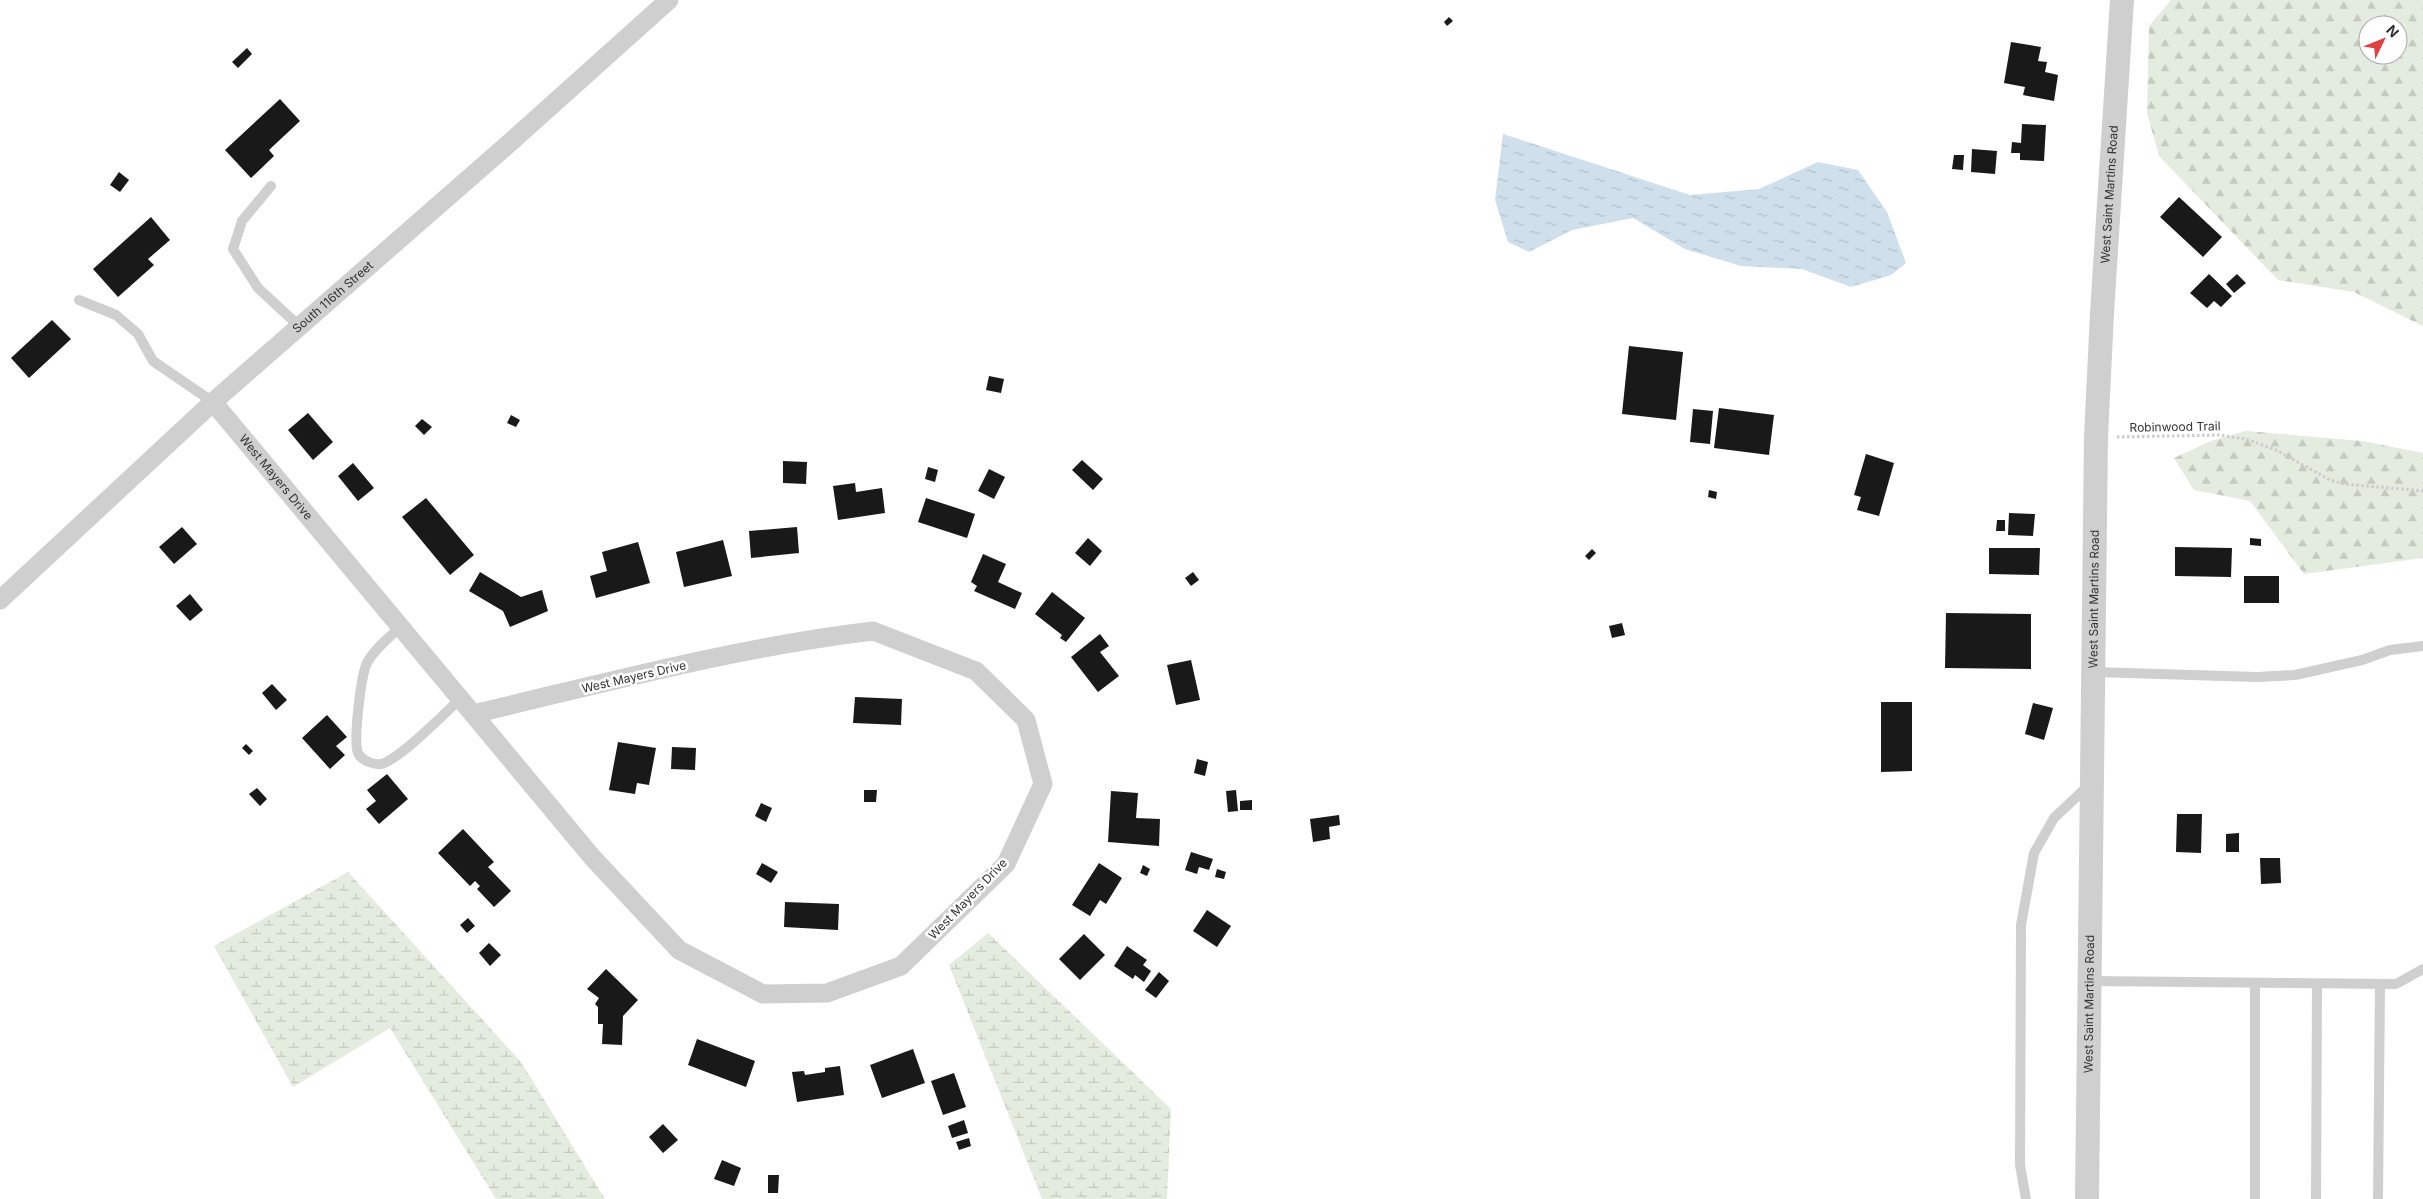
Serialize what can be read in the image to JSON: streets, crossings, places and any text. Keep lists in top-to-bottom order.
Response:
{
  "streets": {
    "street": ["West Saint Martins Road", "South 116th Street", "West Mayers Drive"],
    "path": ["Robinwood Trail"]
  },
  "crossings": [
    ["West Saint Martins Road", "Robinwood Trail"],
    ["South 116th Street", "West Mayers Drive"]
  ],
  "north": "top right"
}
